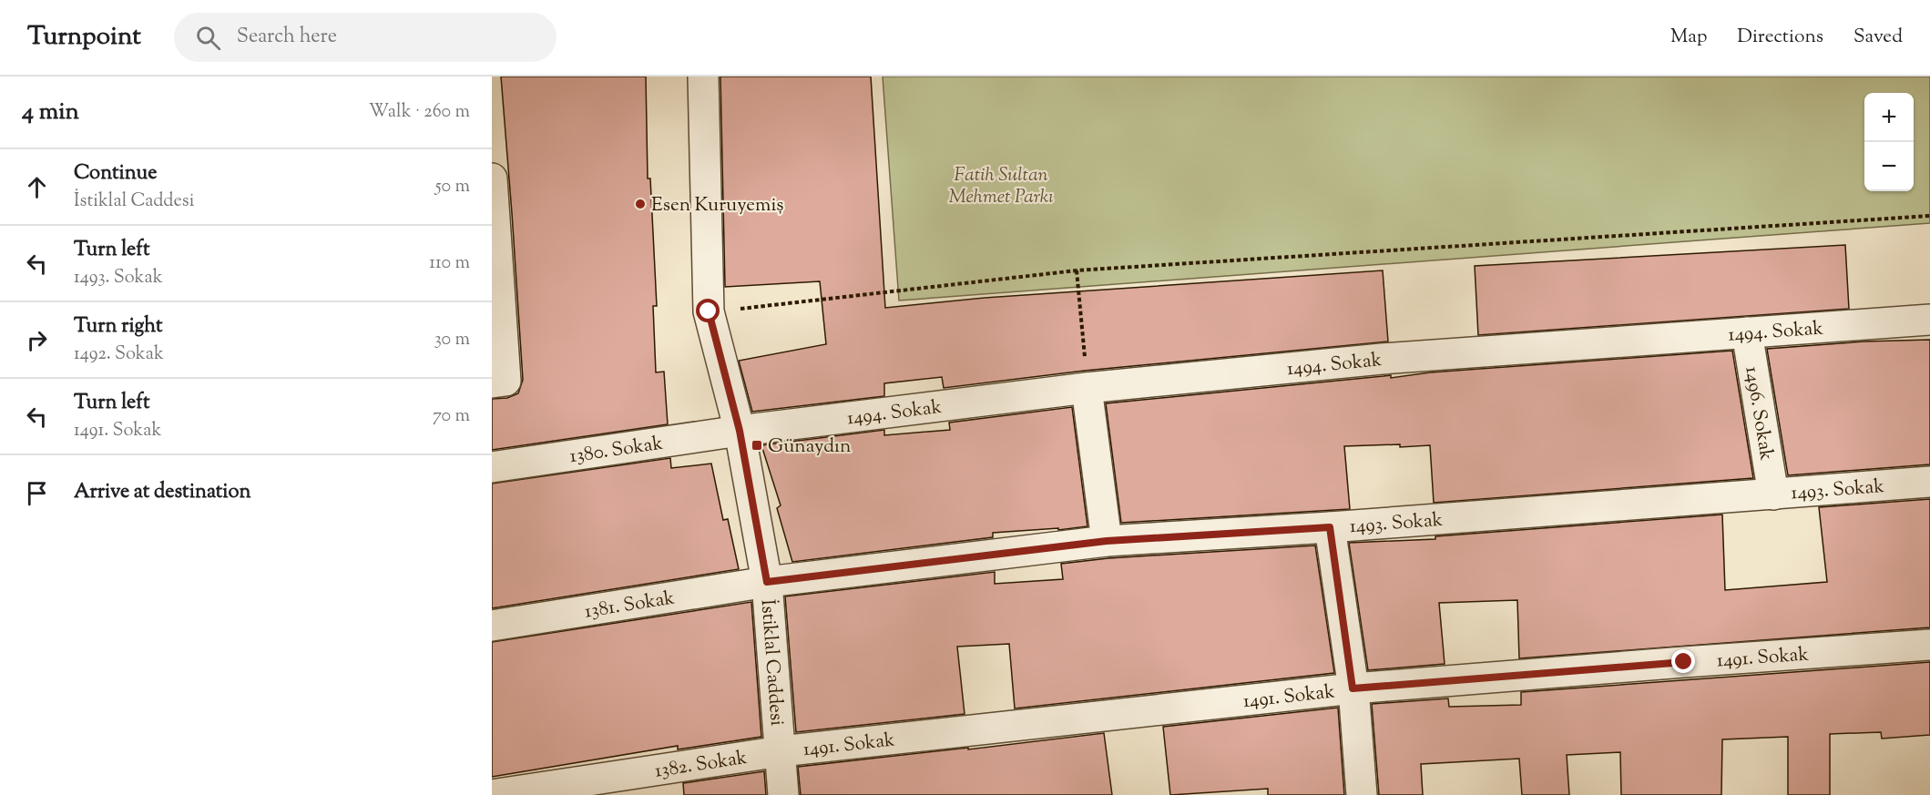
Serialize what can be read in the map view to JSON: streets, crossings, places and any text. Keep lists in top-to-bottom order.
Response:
{
  "streets": {
    "street": [
      "1494. Sokak",
      "1496. Sokak",
      "1380. Sokak",
      "1493. Sokak",
      "1381. Sokak",
      "1491. Sokak",
      "İstiklal Caddesi",
      "1382. Sokak"
    ]
  },
  "crossings": [
    ["1494. Sokak", "1496. Sokak"],
    ["1494. Sokak", "1380. Sokak"],
    ["1494. Sokak", "İstiklal Caddesi"],
    ["1496. Sokak", "1493. Sokak"],
    ["1380. Sokak", "İstiklal Caddesi"],
    ["1493. Sokak", "1381. Sokak"],
    ["1493. Sokak", "İstiklal Caddesi"],
    ["1381. Sokak", "İstiklal Caddesi"],
    ["1491. Sokak", "İstiklal Caddesi"],
    ["1491. Sokak", "1382. Sokak"],
    ["İstiklal Caddesi", "1382. Sokak"]
  ],
  "parks": ["Fatih Sultan Mehmet Parkı"],
  "places": {
    "other": ["Esen Kuruyemiş"],
    "transit": ["Günaydın"]
  },
  "page": {
    "header": "Turnpoint",
    "search": "Search here",
    "nav": ["Map", "Directions", "Saved"],
    "heading": ["4 min", "Walk · 260 m"],
    "map_buttons": ["+", "−"],
    "list": [
      ["Continue", "İstiklal Caddesi", "50 m"],
      ["Turn left", "1493. Sokak", "110 m"],
      ["Turn right", "1492. Sokak", "30 m"],
      ["Turn left", "1491. Sokak", "70 m"],
      "Arrive at destination"
    ]
  }
}
